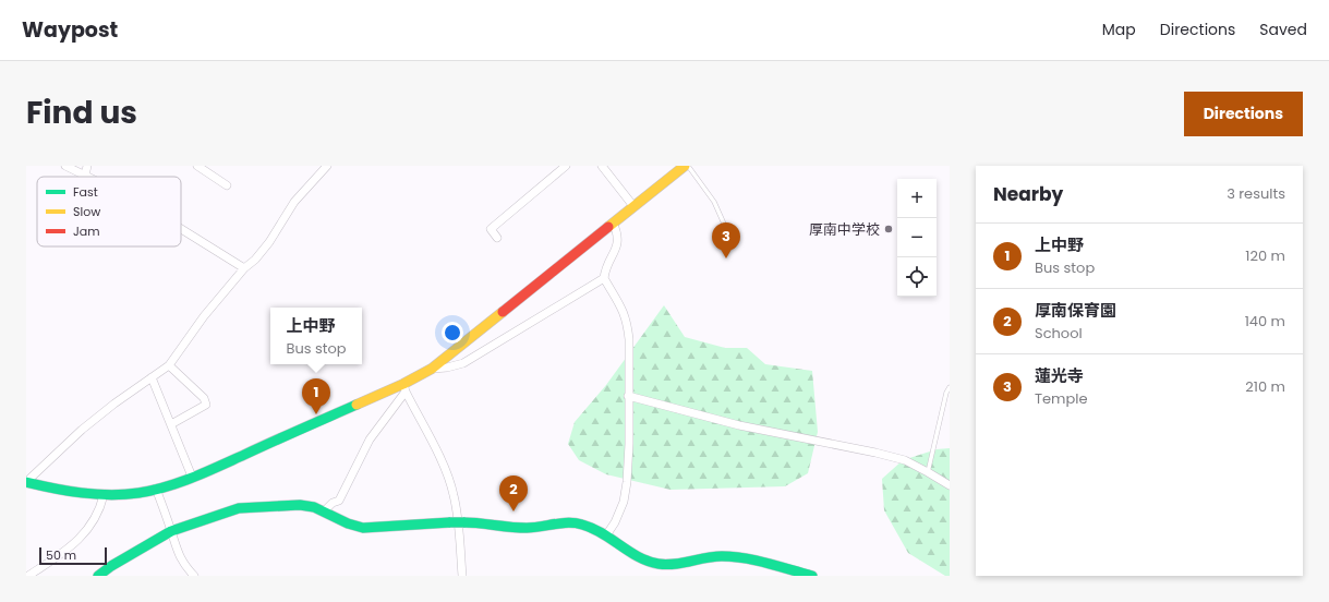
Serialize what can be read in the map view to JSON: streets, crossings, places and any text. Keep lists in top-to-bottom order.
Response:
{
  "places": ["厚南中学校"],
  "legend": ["Fast", "Slow", "Jam"],
  "scale_bar": "50 m",
  "page": {
    "header": "Waypost",
    "nav": ["Map", "Directions", "Saved"],
    "title": "Find us",
    "buttons": "Directions",
    "heading": ["Nearby", "3 results"],
    "map_buttons": ["+", "−"],
    "pins": ["3", "1", "2"],
    "list": [
      {
        "mark": "1",
        "name": "上中野",
        "note": "Bus stop",
        "value": "120 m"
      },
      {
        "mark": "2",
        "name": "厚南保育園",
        "note": "School",
        "value": "140 m"
      },
      {
        "mark": "3",
        "name": "蓮光寺",
        "note": "Temple",
        "value": "210 m"
      }
    ],
    "popup": ["上中野", "Bus stop"],
    "scale": "50 m"
  }
}
